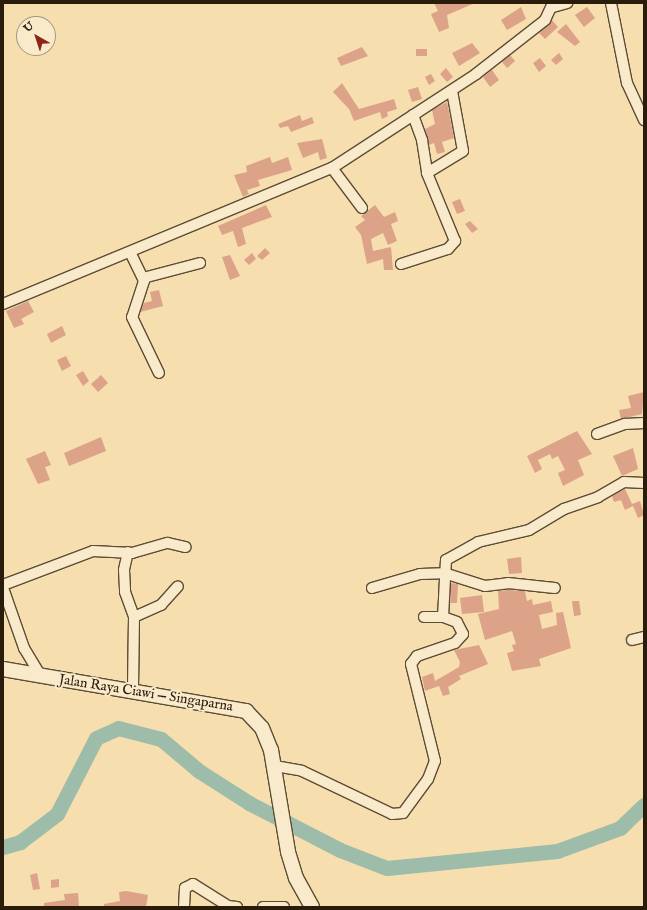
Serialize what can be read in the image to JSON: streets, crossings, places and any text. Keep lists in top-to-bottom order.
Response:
{
  "streets": {
    "main road": ["Jalan Raya Ciawi — Singaparna"]
  },
  "north": "top left"
}
